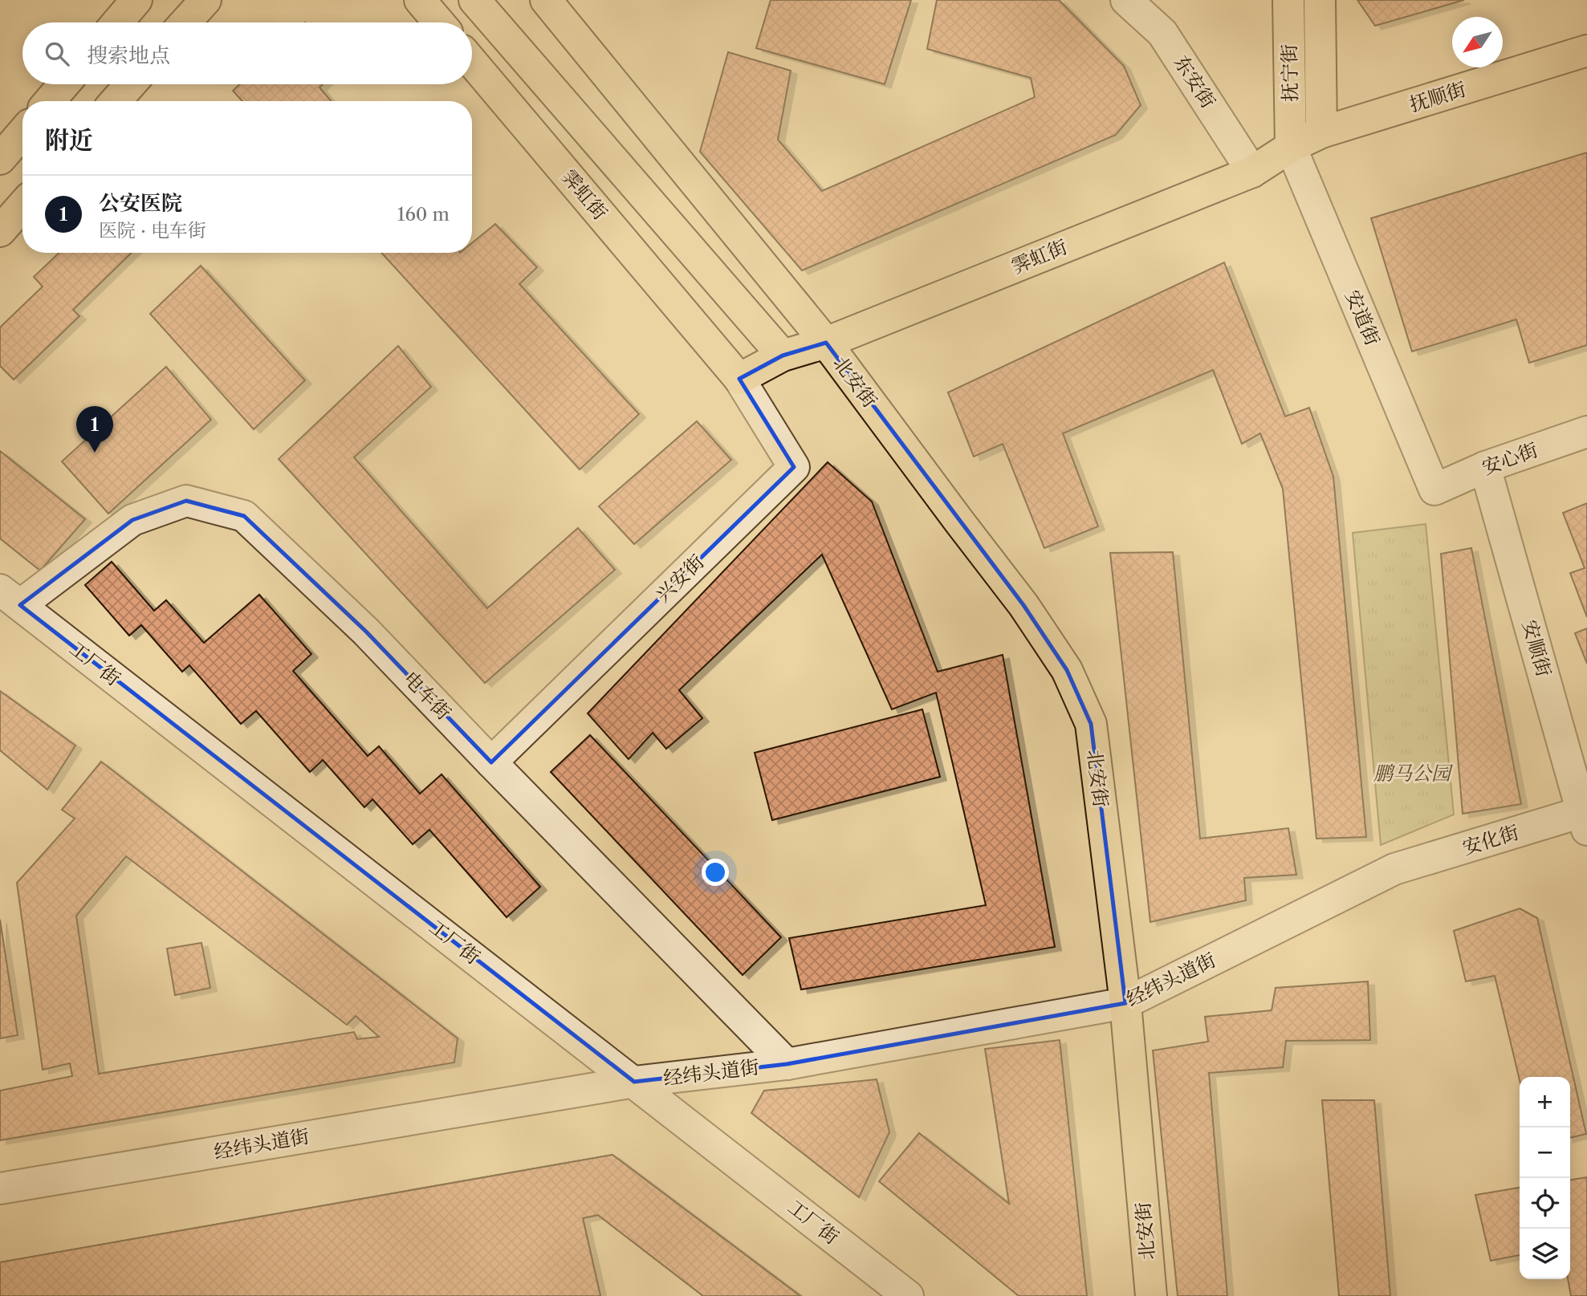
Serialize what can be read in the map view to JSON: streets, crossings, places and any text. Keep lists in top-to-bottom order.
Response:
{
  "streets": {
    "main road": [
      "抚宁街",
      "抚顺街",
      "霁虹街",
      "北安街"
    ],
    "street": [
      "东安街",
      "安道街",
      "安心街",
      "兴安街",
      "安顺街",
      "工厂街",
      "电车街",
      "安化街",
      "经纬头道街"
    ]
  },
  "crossings": [
    ["抚宁街", "抚顺街"],
    ["抚宁街", "霁虹街"],
    ["抚宁街", "安道街"],
    ["东安街", "霁虹街"],
    ["抚顺街", "霁虹街"],
    ["抚顺街", "安道街"],
    ["霁虹街", "安道街"],
    ["霁虹街", "北安街"],
    ["霁虹街", "兴安街"],
    ["安道街", "安心街"],
    ["北安街", "经纬头道街"],
    ["安心街", "安顺街"],
    ["兴安街", "电车街"],
    ["安顺街", "安化街"],
    ["工厂街", "电车街"],
    ["工厂街", "经纬头道街"],
    ["电车街", "经纬头道街"],
    ["安化街", "经纬头道街"]
  ],
  "parks": ["鹏马公园"],
  "north": "bottom left",
  "page": {
    "search": "搜索地点",
    "heading": "附近",
    "list": [
      {
        "mark": "1",
        "name": "公安医院",
        "note": "医院 · 电车街",
        "value": "160 m"
      }
    ],
    "pins": "1",
    "map_buttons": ["+", "−"]
  }
}
